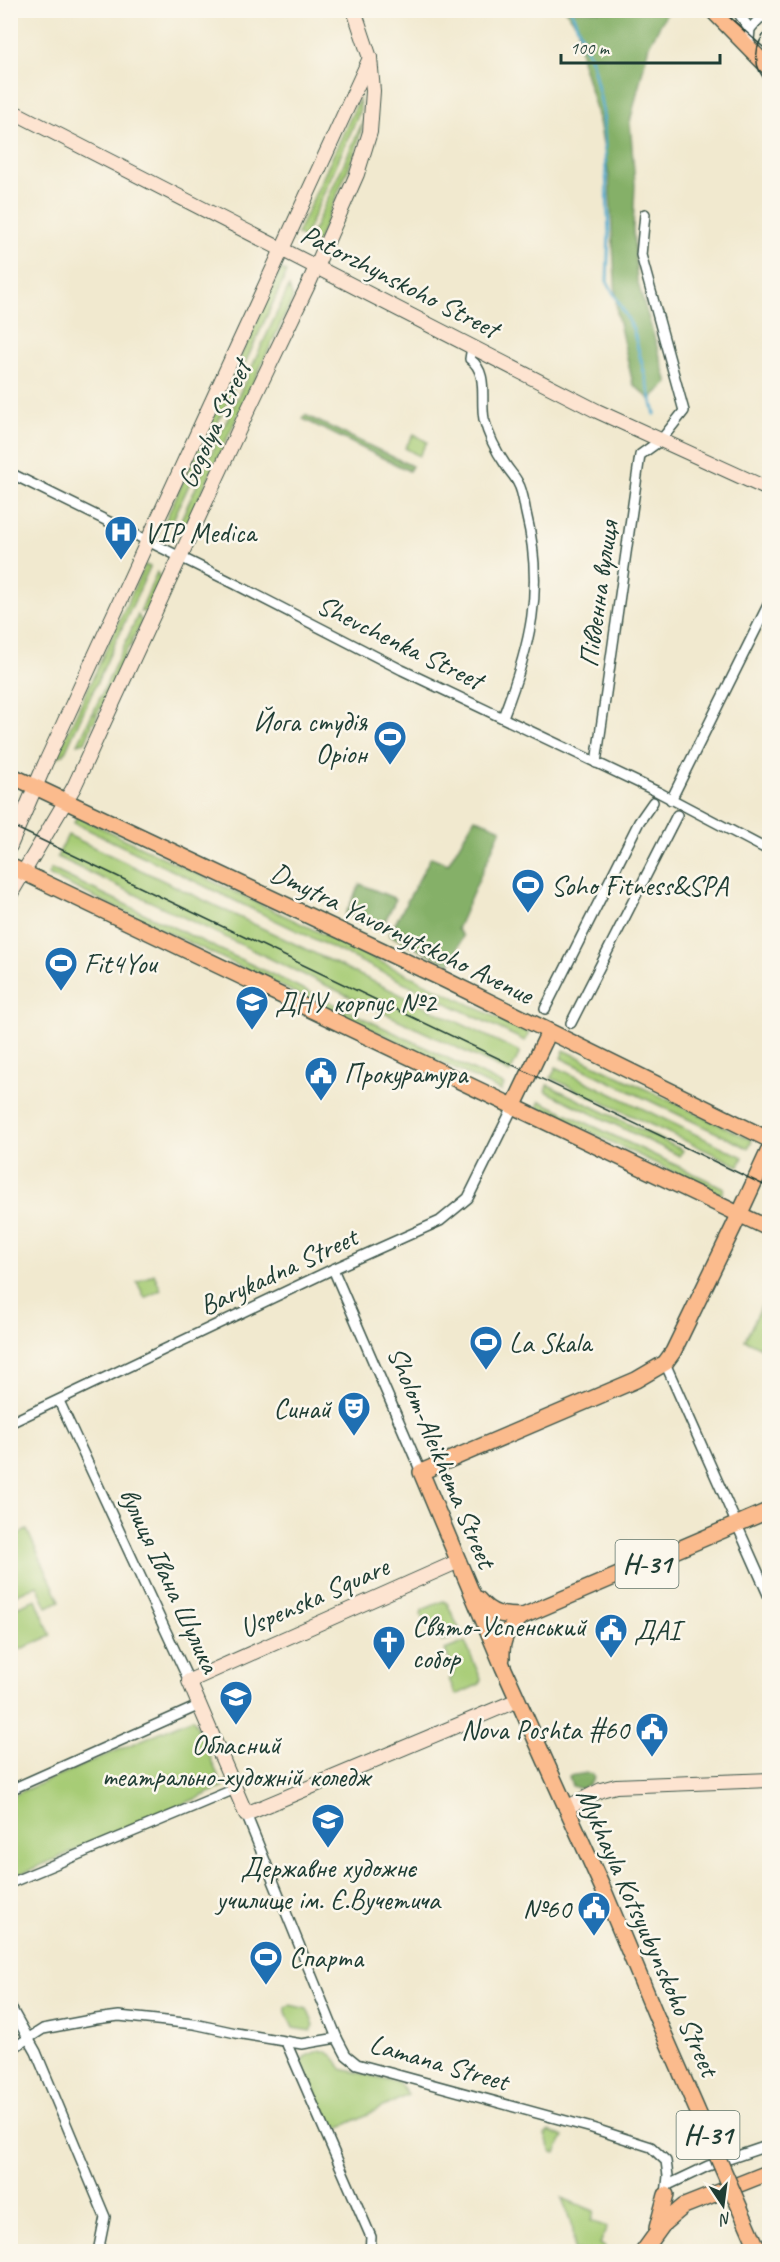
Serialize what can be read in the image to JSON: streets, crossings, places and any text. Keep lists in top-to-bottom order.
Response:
{
  "streets": {
    "main road": [
      "Dmytra Yavornytskoho Avenue",
      "Sholom-Aleikhema Street",
      "Н-31",
      "Mykhayla Kotsyubynskoho Street"
    ],
    "street": [
      "Patorzhynskoho Street",
      "Gogolya Street",
      "Південна вулиця",
      "Shevchenka Street",
      "Barykadna Street",
      "вулиця Івана Шулика",
      "Uspenska Square",
      "Lamana Street"
    ]
  },
  "crossings": [
    ["Patorzhynskoho Street", "Gogolya Street"],
    ["Patorzhynskoho Street", "Південна вулиця"],
    ["Gogolya Street", "Shevchenka Street"],
    ["Gogolya Street", "Dmytra Yavornytskoho Avenue"],
    ["Південна вулиця", "Shevchenka Street"],
    ["Barykadna Street", "Sholom-Aleikhema Street"],
    ["Barykadna Street", "вулиця Івана Шулика"],
    ["Sholom-Aleikhema Street", "Н-31"],
    ["Sholom-Aleikhema Street", "Uspenska Square"],
    ["Sholom-Aleikhema Street", "Mykhayla Kotsyubynskoho Street"],
    ["Н-31", "Mykhayla Kotsyubynskoho Street"],
    ["вулиця Івана Шулика", "Uspenska Square"]
  ],
  "places": {
    "hospital": ["VIP Medica"],
    "sports": [
      "Йога студія Оріон",
      "Soho Fitness&SPA",
      "Fit4You",
      "La Skala",
      "Спарта"
    ],
    "school or university": ["ДНУ корпус №2", "Обласний театрально-художній коледж", "Державне художнє училище ім. Є.Вучетича"],
    "public building": [
      "Прокуратура",
      "ДАІ",
      "Nova Poshta #60",
      "№60"
    ],
    "theatre": ["Синай"],
    "church": ["Свято-Успенський собор"]
  },
  "scale_bar": "100 m",
  "north": "bottom"
}
